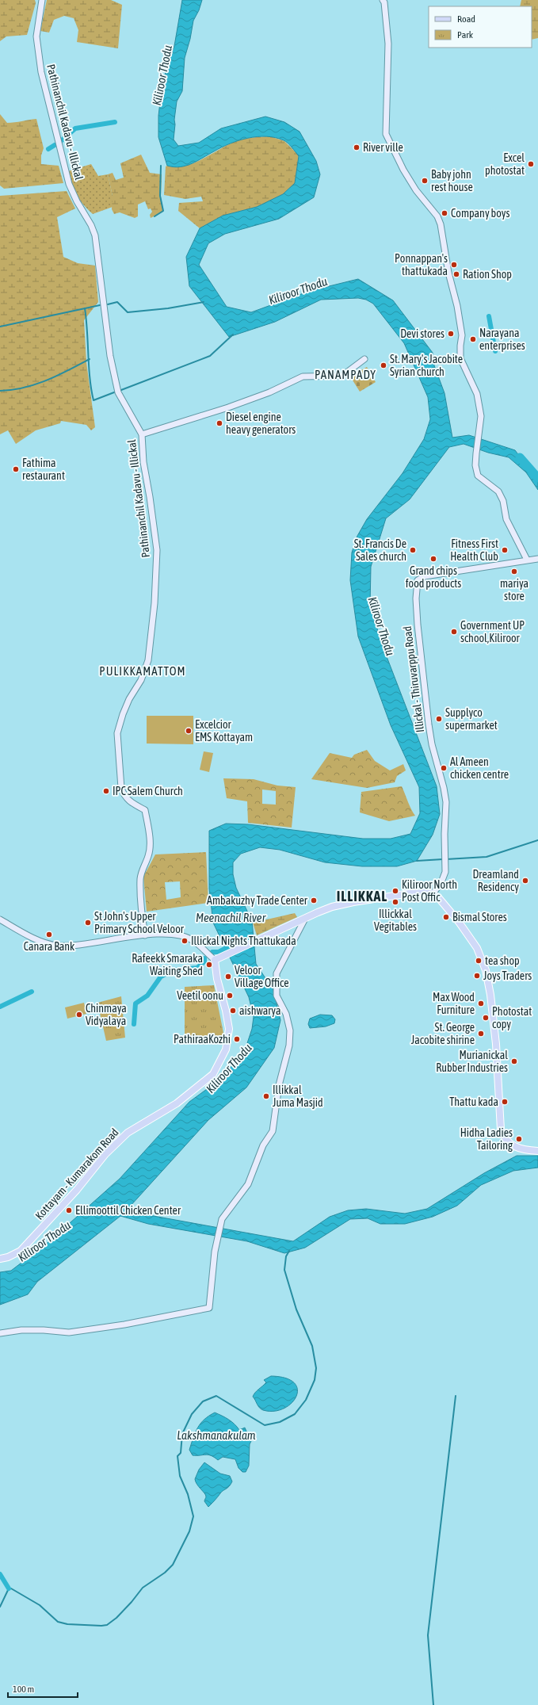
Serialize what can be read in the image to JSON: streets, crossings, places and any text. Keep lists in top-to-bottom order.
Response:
{
  "streets": {
    "main road": ["Kottayam - Kumarakom Road"],
    "street": ["Pathinanchil Kadavu - Illickal", "Illickal - Thiruvarppu Road"]
  },
  "districts": ["PANAMPADY", "PULIKKAMATTOM", "ILLIKKAL"],
  "water": ["Kiliroor Thodu", "Meenachil River", "Lakshmanakulam"],
  "places": [
    "River ville",
    "Excel photostat",
    "Baby john rest house",
    "Company boys",
    "Ponnappan's thattukada",
    "Ration Shop",
    "Devi stores",
    "Narayana enterprises",
    "St. Mary's Jacobite Syrian church",
    "Diesel engine heavy generators",
    "Fathima restaurant",
    "St. Francis De Sales church",
    "Fitness First Health Club",
    "Grand chips food products",
    "mariya store",
    "Government UP school,Kiliroor",
    "Supplyco supermarket",
    "Excelcior EMS Kottayam",
    "Al Ameen chicken centre",
    "IPC Salem Church",
    "Dreamland Residency",
    "Kiliroor North Post Offic",
    "Ambakuzhy Trade Center",
    "Illickkal Vegitables",
    "Bismal Stores",
    "St John's Upper Primary School Veloor",
    "Canara Bank",
    "Illickal Nights Thattukada",
    "tea shop",
    "Rafeekk Smaraka Waiting Shed",
    "Joys Traders",
    "Veloor Village Office",
    "Veetil oonu",
    "Max Wood Furniture",
    "aishwarya",
    "Chinmaya Vidyalaya",
    "Photostat copy",
    "St. George Jacobite shirine",
    "PathiraaKozhi",
    "Murianickal Rubber Industries",
    "Illikkal Juma Masjid",
    "Thattu kada",
    "Hidha Ladies Tailoring",
    "Ellimoottil Chicken Center"
  ],
  "legend": ["Road", "Park"],
  "scale_bar": "100 m"
}
